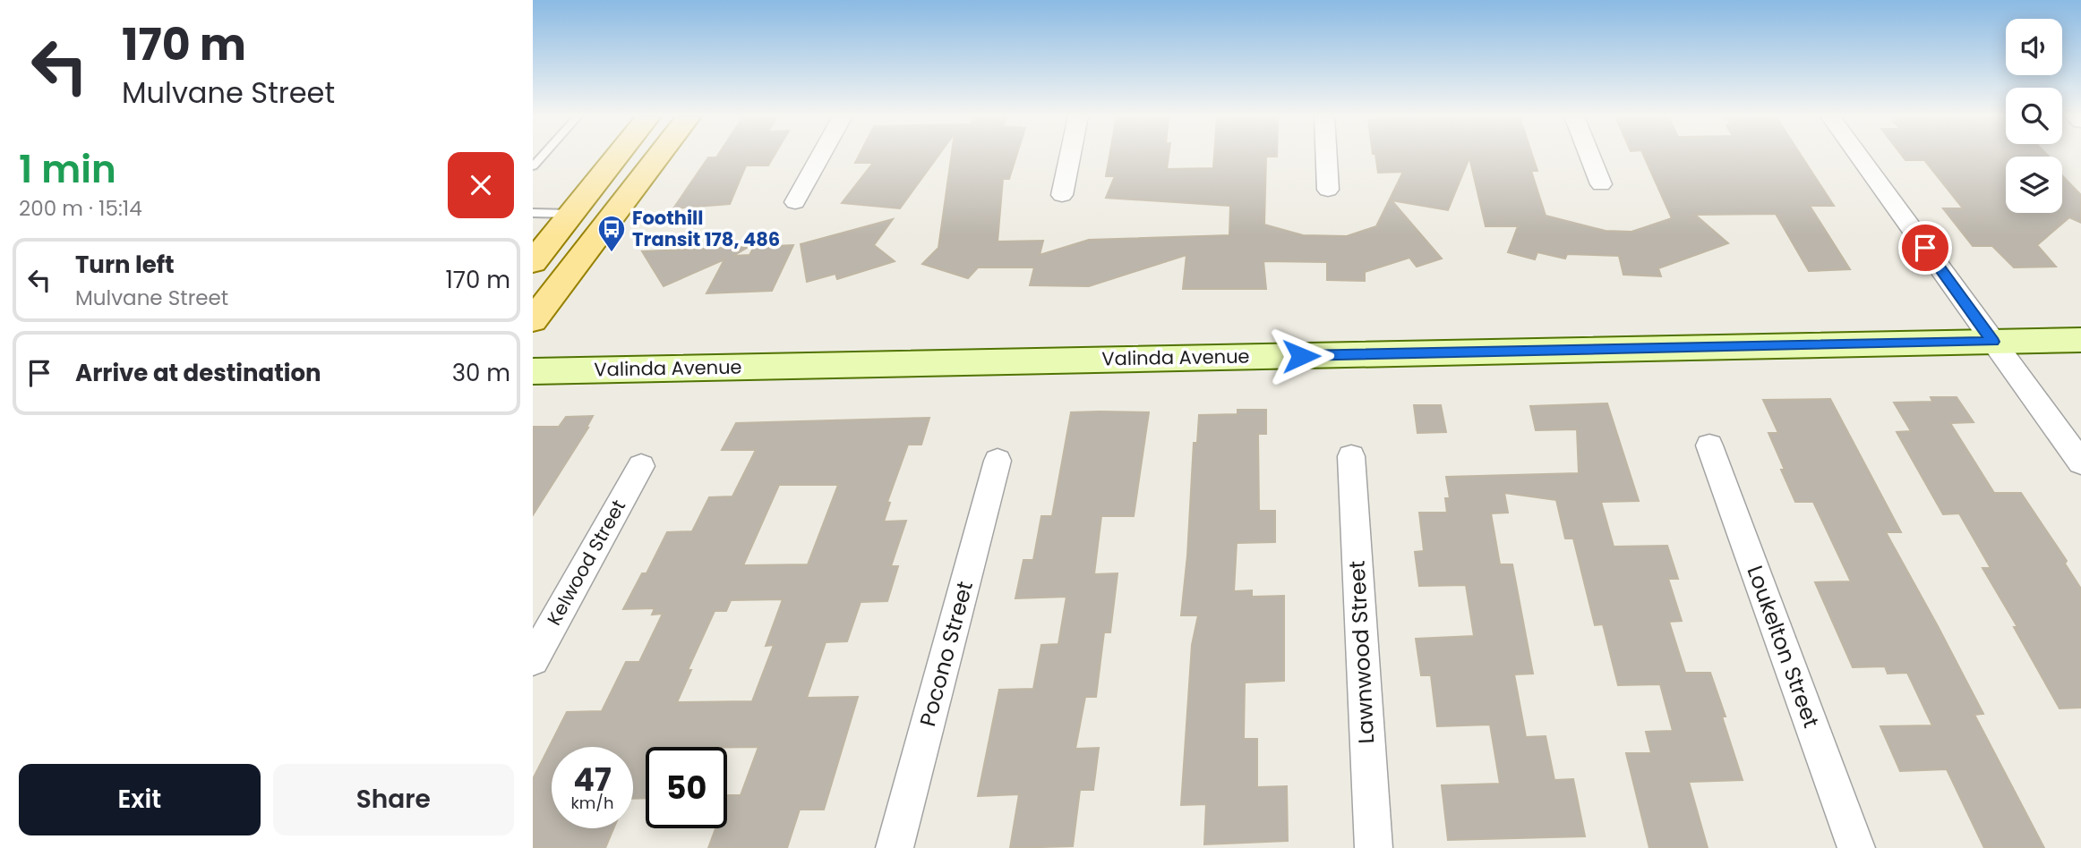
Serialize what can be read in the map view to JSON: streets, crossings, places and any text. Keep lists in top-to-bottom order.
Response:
{
  "streets": {
    "main road": ["Valinda Avenue"],
    "street": [
      "Kelwood Street",
      "Loukelton Street",
      "Lawnwood Street",
      "Pocono Street"
    ]
  },
  "places": {
    "bus stop": ["Foothill Transit 178, 486"]
  },
  "page": {
    "turn": ["170 m", "Mulvane Street"],
    "heading": ["1 min", "200 m · 15:14"],
    "list": [
      {
        "name": "Turn left",
        "note": "Mulvane Street",
        "value": "170 m"
      },
      {
        "name": "Arrive at destination",
        "value": "30 m"
      }
    ],
    "speed": "47 km/h",
    "limit": "50",
    "buttons": ["Exit", "Share"]
  }
}
